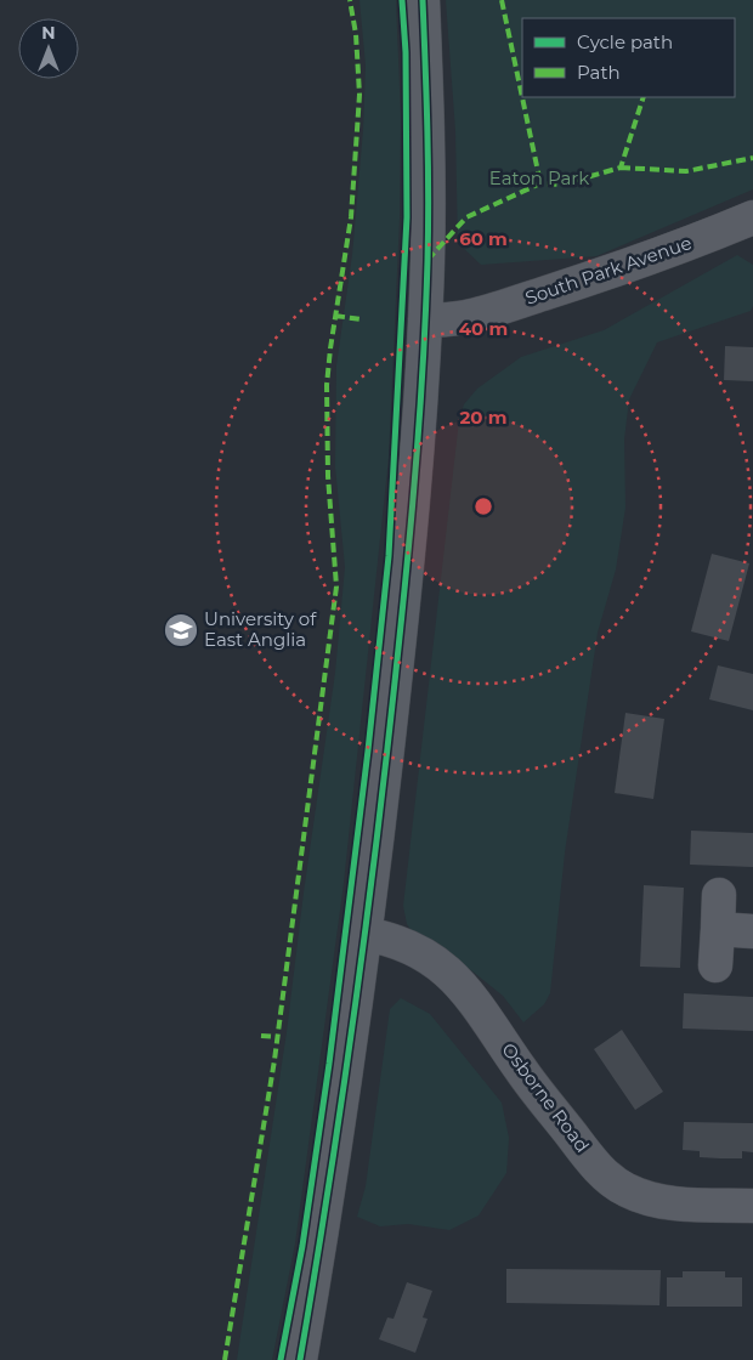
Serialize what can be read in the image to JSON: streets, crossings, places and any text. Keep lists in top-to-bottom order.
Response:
{
  "streets": {
    "street": ["South Park Avenue", "Osborne Road"]
  },
  "parks": ["Eaton Park"],
  "places": {
    "school or university": ["University of East Anglia"]
  },
  "legend": ["Cycle path", "Path"],
  "north": "top",
  "rings": ["60 m", "40 m", "20 m"]
}
